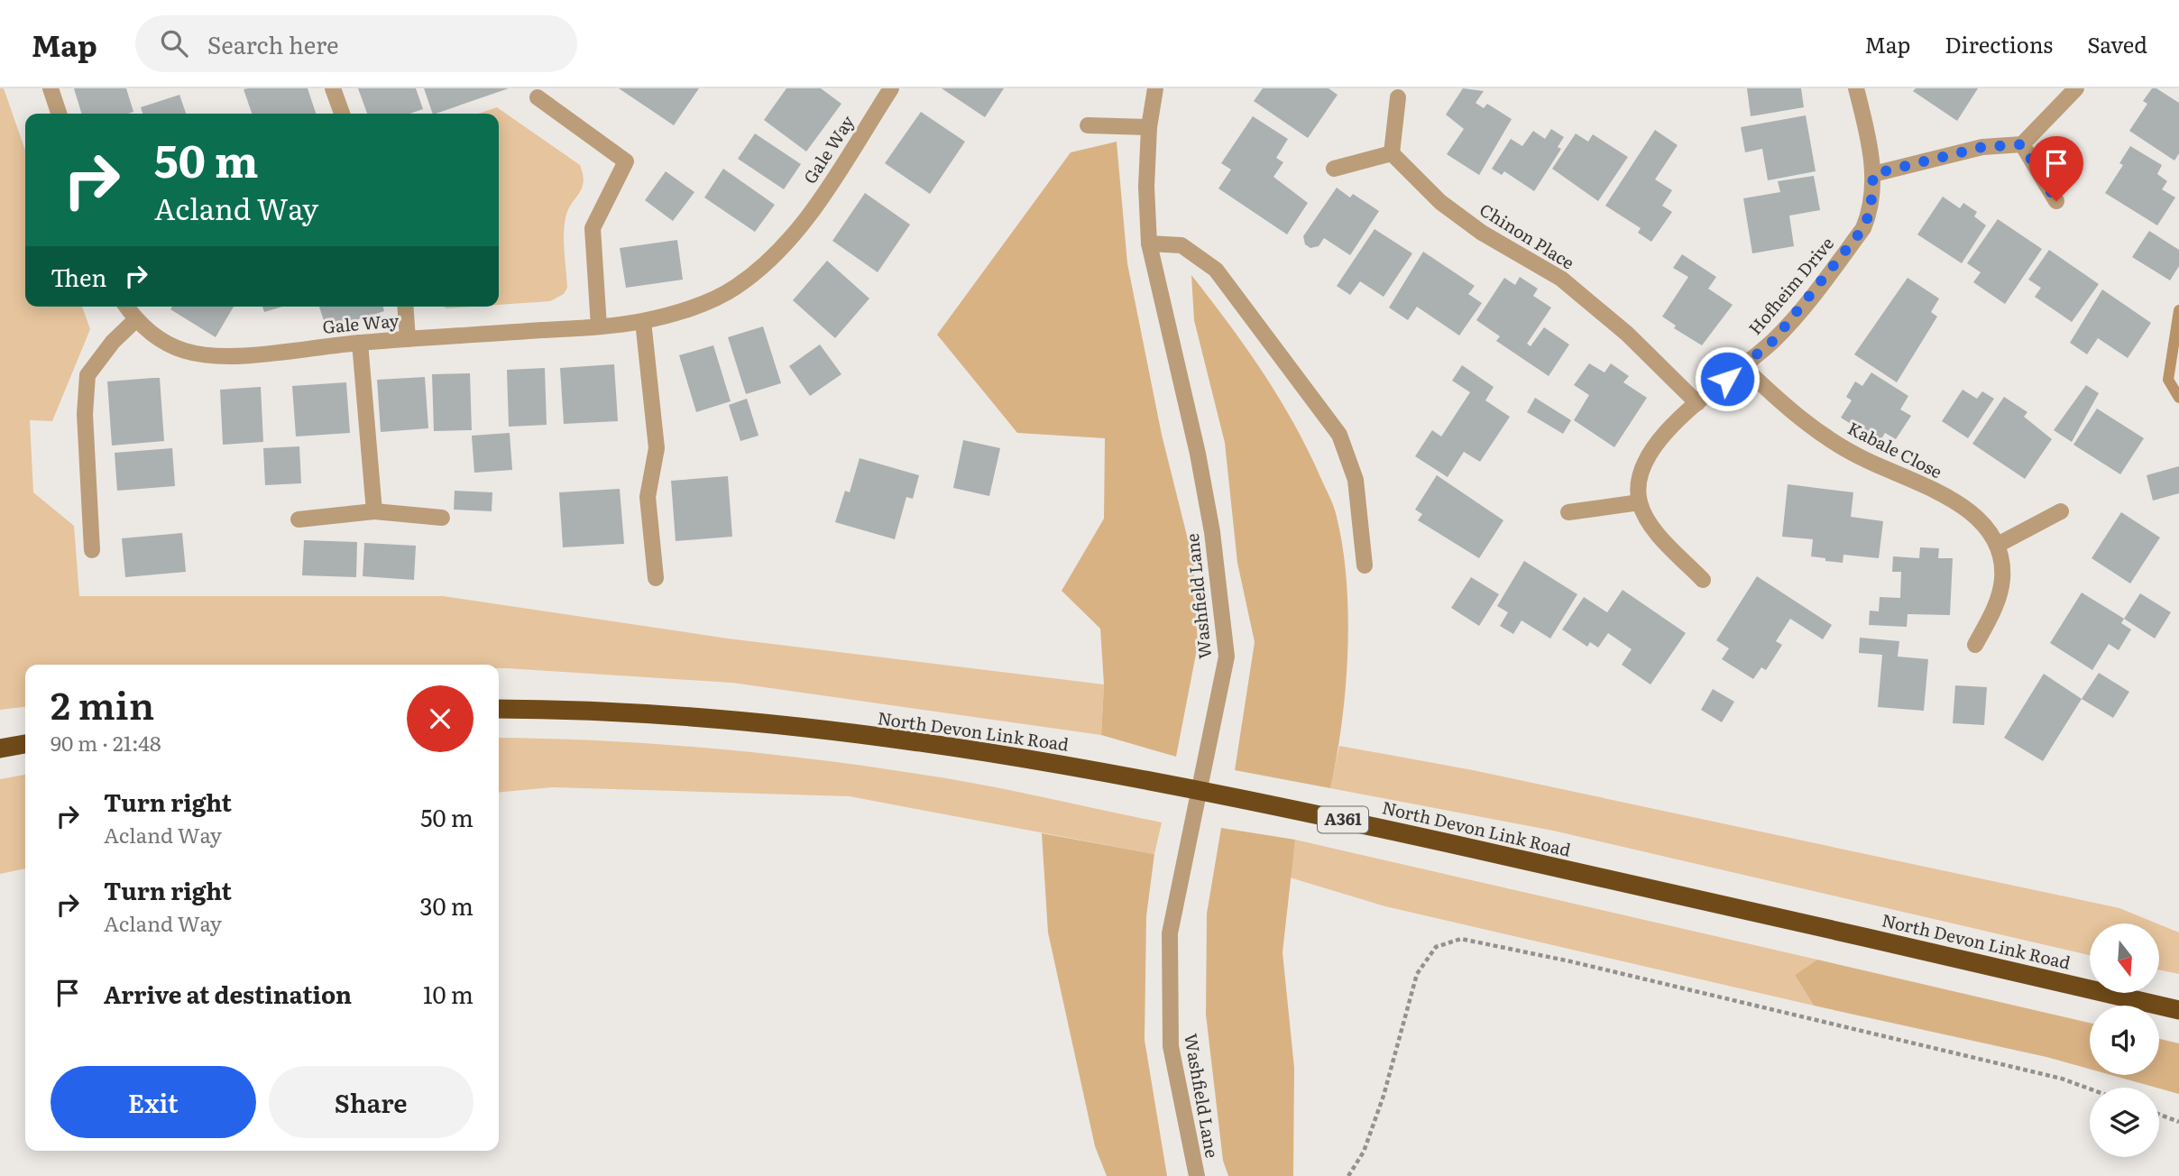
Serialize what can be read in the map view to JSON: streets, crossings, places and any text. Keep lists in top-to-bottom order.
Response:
{
  "streets": {
    "highway": ["North Devon Link Road", "A361"],
    "street": [
      "Gale Way",
      "Chinon Place",
      "Hofheim Drive",
      "Kabale Close",
      "Washfield Lane"
    ]
  },
  "crossings": [
    ["Chinon Place", "Hofheim Drive"],
    ["Hofheim Drive", "Kabale Close"]
  ],
  "north": "bottom",
  "page": {
    "header": "Map",
    "search": "Search here",
    "nav": ["Map", "Directions", "Saved"],
    "turn": ["50 m", "Acland Way"],
    "then": "Then",
    "heading": ["2 min", "90 m · 21:48"],
    "list": [
      {
        "name": "Turn right",
        "note": "Acland Way",
        "value": "50 m"
      },
      {
        "name": "Turn right",
        "note": "Acland Way",
        "value": "30 m"
      },
      {
        "name": "Arrive at destination",
        "value": "10 m"
      }
    ],
    "buttons": ["Exit", "Share"]
  }
}
